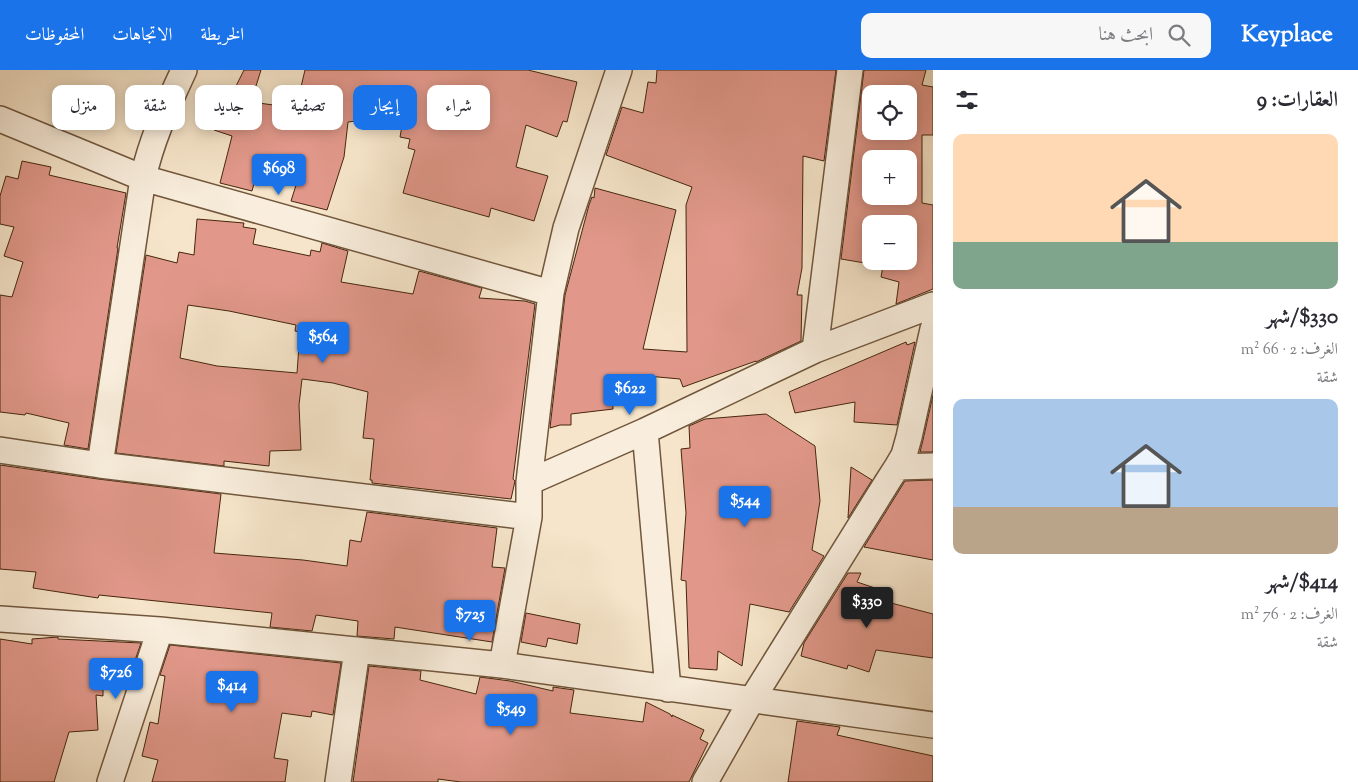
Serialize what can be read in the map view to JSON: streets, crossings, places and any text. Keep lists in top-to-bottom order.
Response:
{
  "page": {
    "header": "Keyplace",
    "search": "ابحث هنا",
    "nav": ["الخريطة", "الاتجاهات", "المحفوظات"],
    "heading": "العقارات: 9",
    "map_buttons": ["+", "−"],
    "chip": [
      "شراء",
      "إيجار",
      "تصفية",
      "جديد",
      "شقة",
      "منزل"
    ],
    "list": [
      {
        "name": "$330/شهر",
        "note": "الغرف: 2 · 66 m² · شقة"
      },
      {
        "name": "$414/شهر",
        "note": "الغرف: 2 · 76 m² · شقة"
      }
    ],
    "price": [
      "$698",
      "$564",
      "$622",
      "$544",
      "$330",
      "$725",
      "$726",
      "$414",
      "$549"
    ]
  }
}
